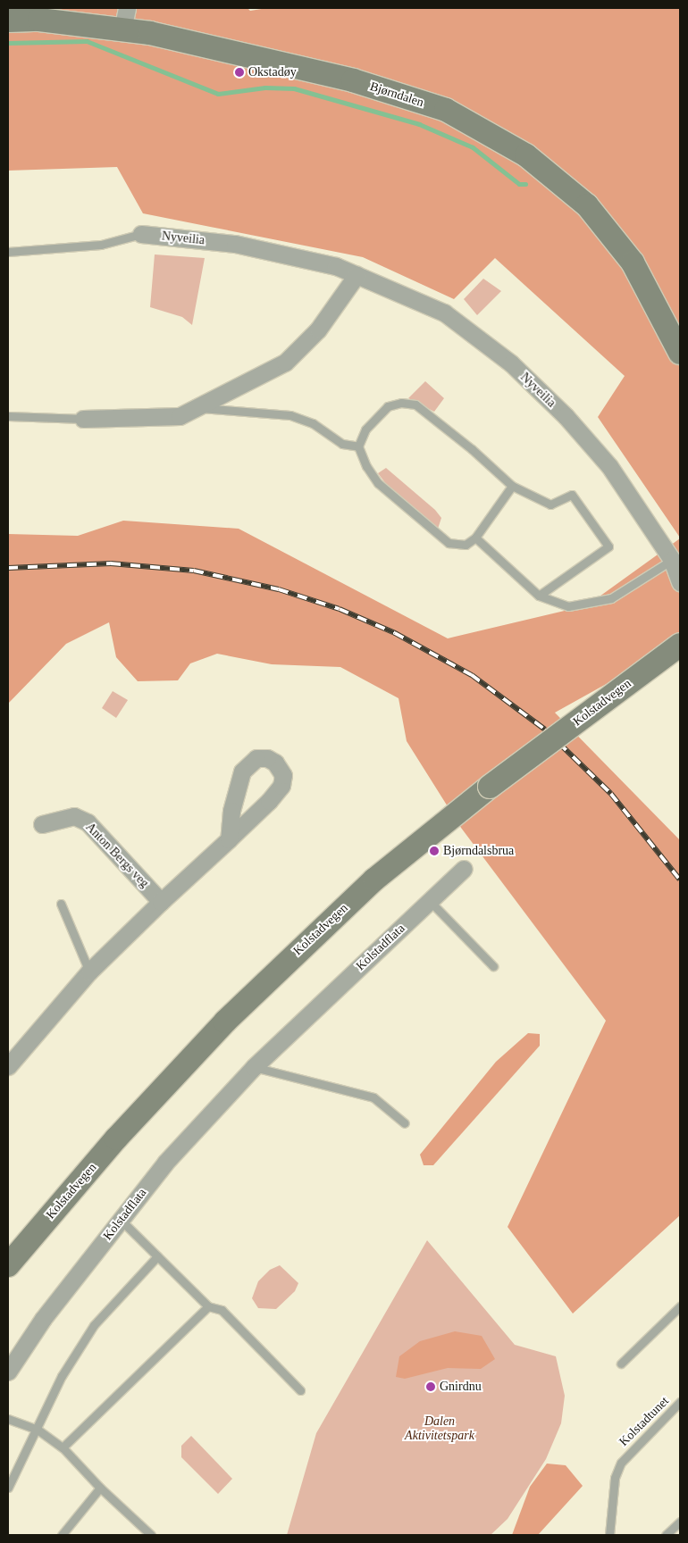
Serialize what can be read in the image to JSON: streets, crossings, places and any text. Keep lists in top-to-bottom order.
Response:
{
  "streets": {
    "main road": ["Bjørndalen", "Kolstadvegen"],
    "street": ["Nyveilia", "Anton Bergs veg", "Kolstadflata"],
    "lane": ["Kolstadtunet"]
  },
  "parks": ["Dalen Aktivitetspark"],
  "places": ["Okstadøy", "Bjørndalsbrua", "Gnirdnu"]
}
